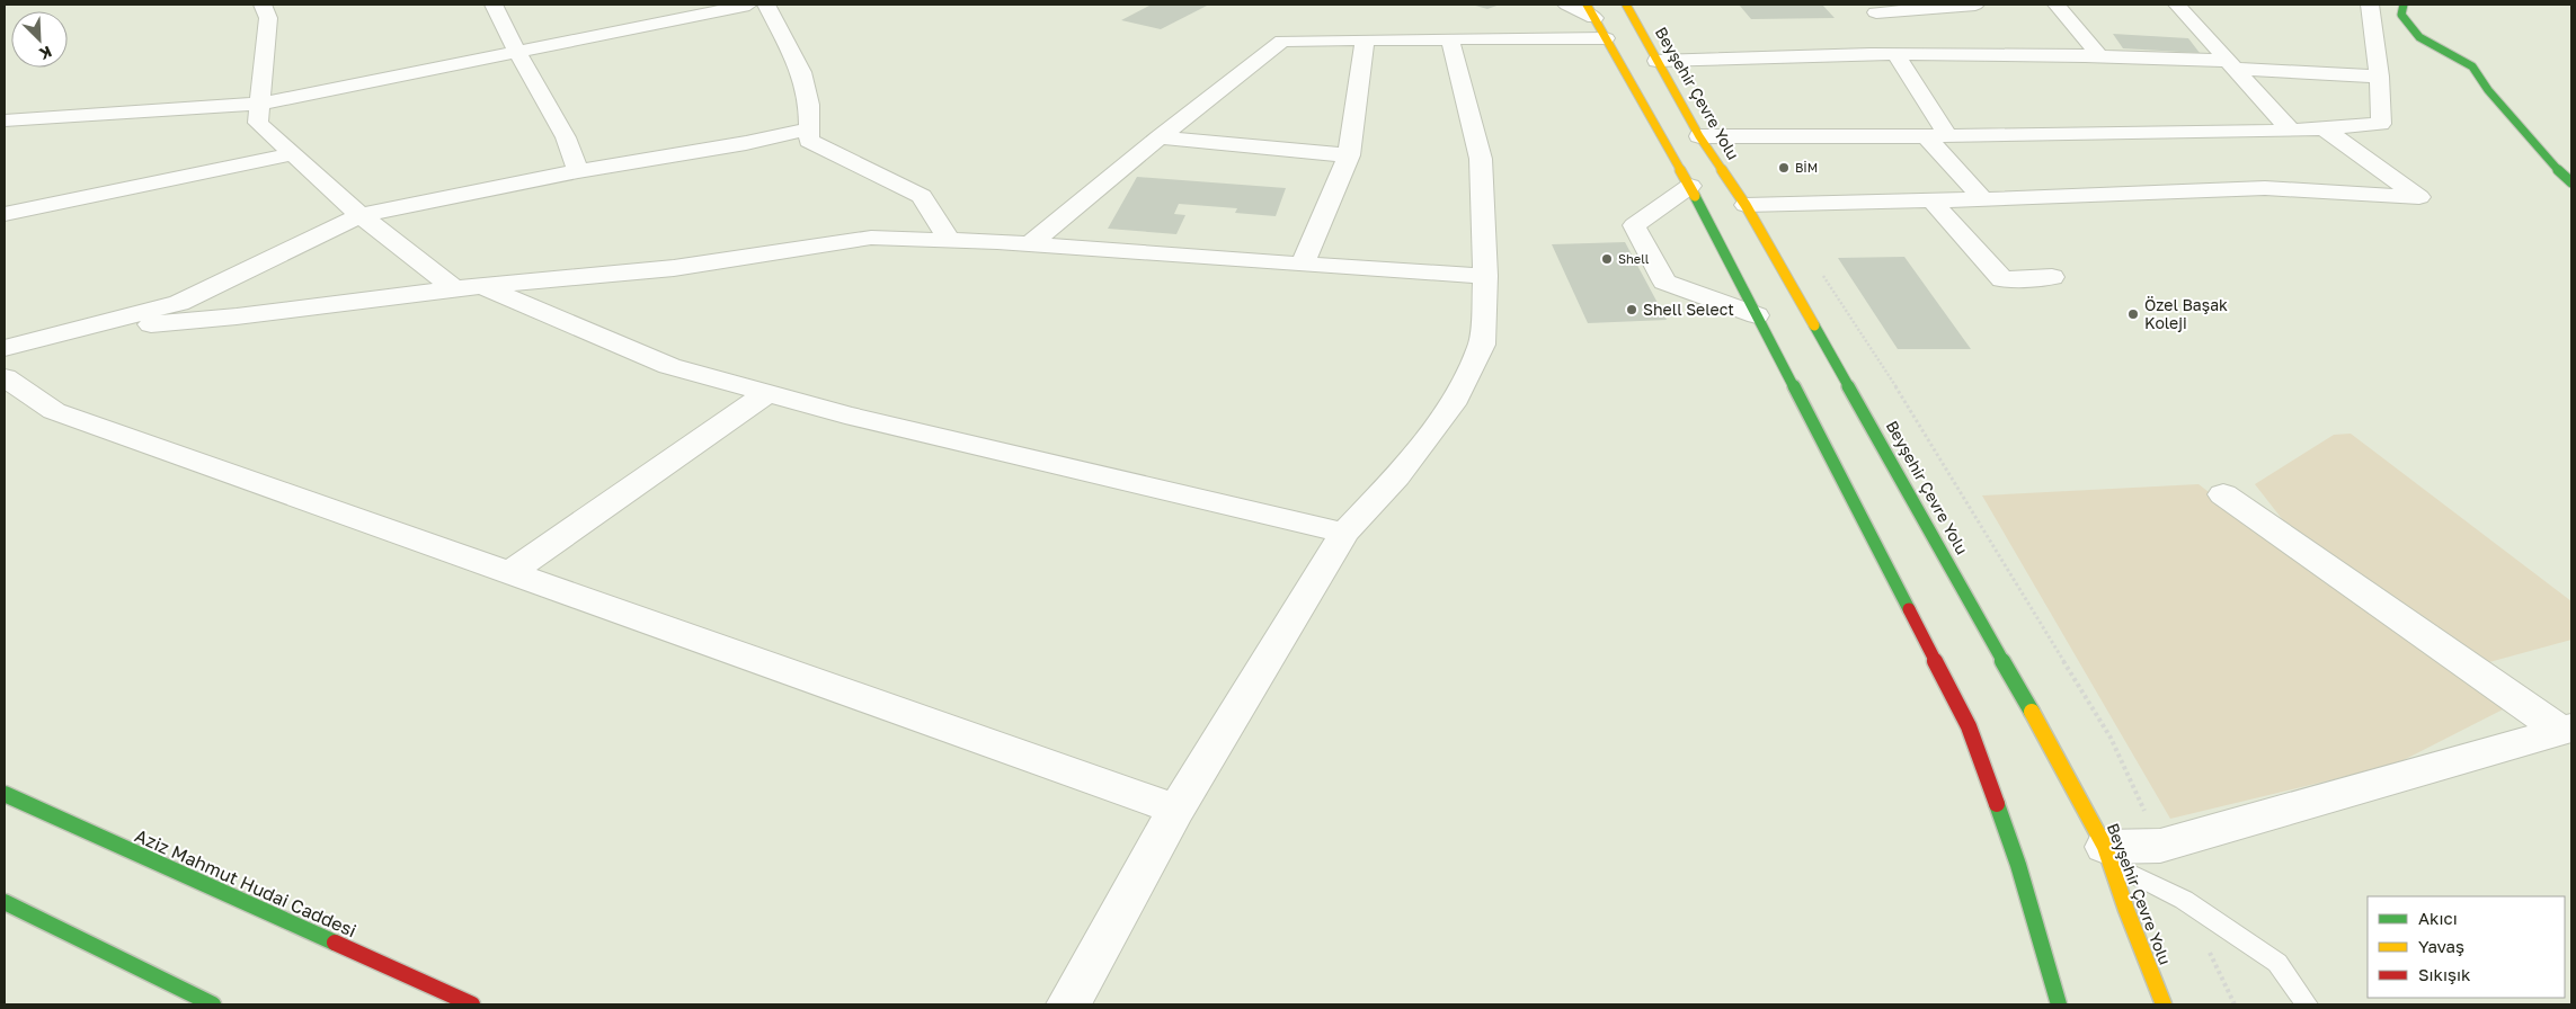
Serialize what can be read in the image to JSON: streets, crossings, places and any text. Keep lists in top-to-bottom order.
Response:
{
  "streets": {
    "main road": ["Beyşehir Çevre Yolu", "Aziz Mahmut Hudai Caddesi"]
  },
  "places": [
    "BİM",
    "Shell",
    "Shell Select",
    "Özel Başak Koleji"
  ],
  "legend": ["Akıcı", "Yavaş", "Sıkışık"],
  "north": "bottom right"
}
